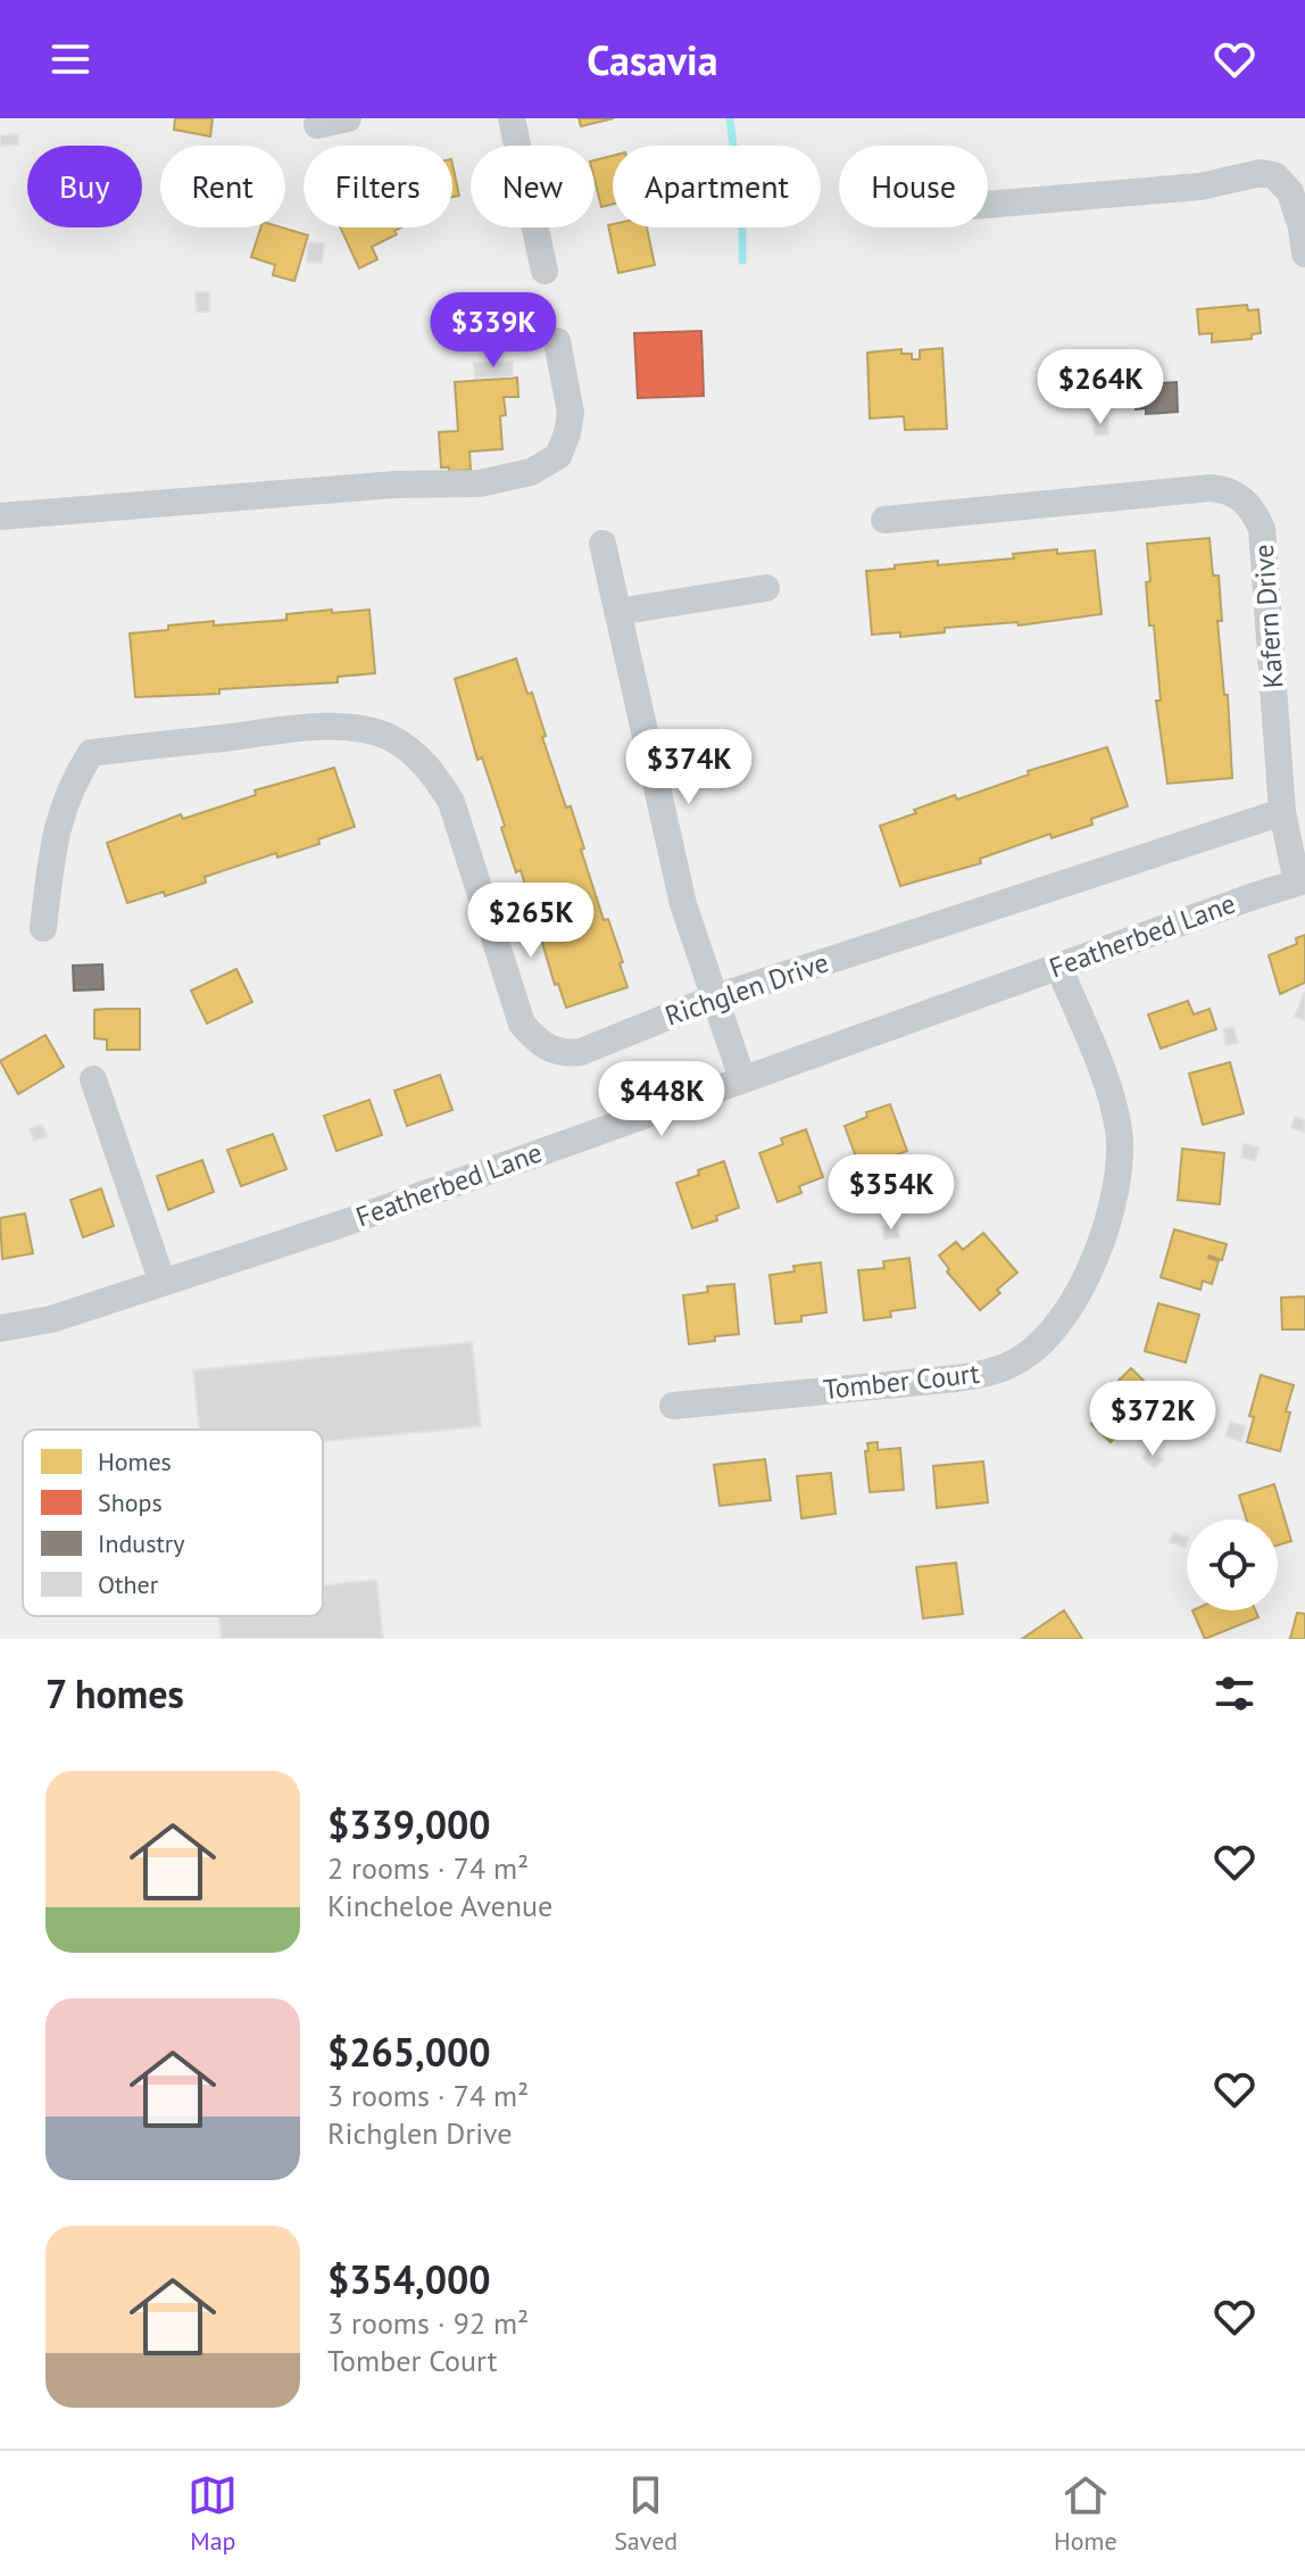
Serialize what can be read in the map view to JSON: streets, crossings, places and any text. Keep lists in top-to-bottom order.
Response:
{
  "streets": {
    "street": [
      "Kafern Drive",
      "Featherbed Lane",
      "Richglen Drive",
      "Tomber Court"
    ]
  },
  "crossings": [
    ["Kafern Drive", "Featherbed Lane"],
    ["Kafern Drive", "Richglen Drive"],
    ["Featherbed Lane", "Tomber Court"]
  ],
  "legend": [
    "Homes",
    "Shops",
    "Industry",
    "Other"
  ],
  "page": {
    "header": "Casavia",
    "chip": [
      "Buy",
      "Rent",
      "Filters",
      "New",
      "Apartment",
      "House"
    ],
    "price": [
      "$339K",
      "$264K",
      "$374K",
      "$265K",
      "$448K",
      "$354K",
      "$372K"
    ],
    "heading": "7 homes",
    "list": [
      {
        "name": "$339,000",
        "note": "2 rooms · 74 m² · Kincheloe Avenue"
      },
      {
        "name": "$265,000",
        "note": "3 rooms · 74 m² · Richglen Drive"
      },
      {
        "name": "$354,000",
        "note": "3 rooms · 92 m² · Tomber Court"
      }
    ],
    "tabs": ["Map", "Saved", "Home"]
  }
}
